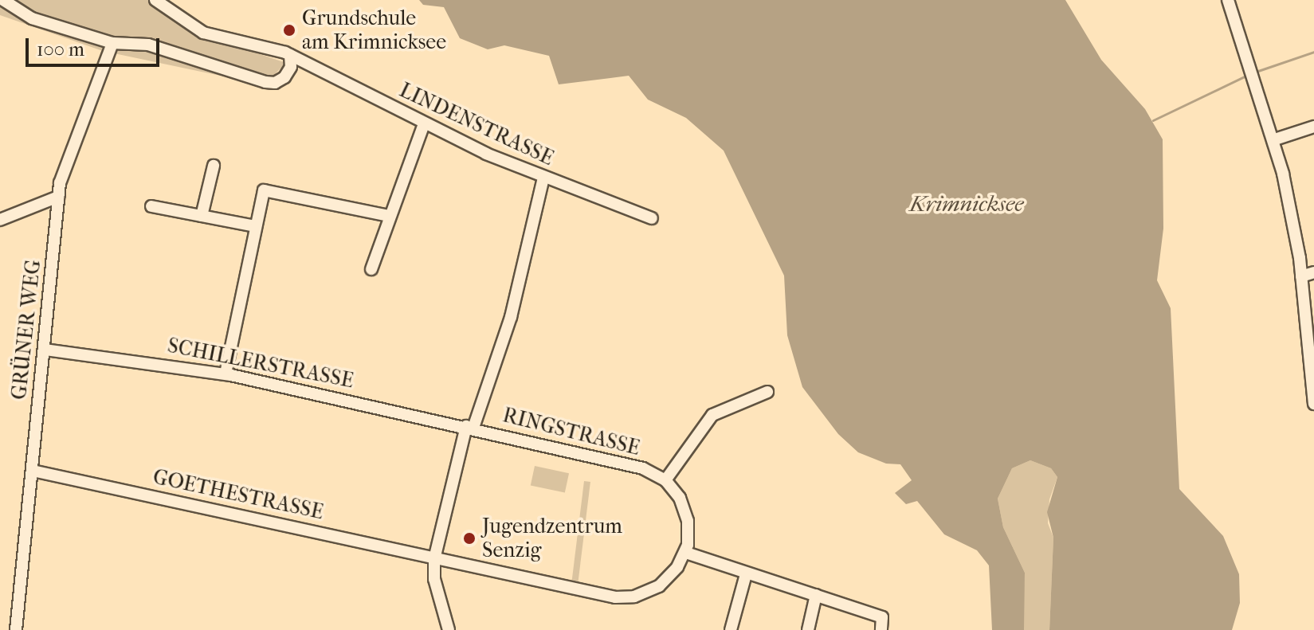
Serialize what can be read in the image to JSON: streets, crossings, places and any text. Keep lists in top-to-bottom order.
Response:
{
  "streets": {
    "street": [
      "LINDENSTRASSE",
      "GRÜNER WEG",
      "SCHILLERSTRASSE",
      "RINGSTRASSE",
      "GOETHESTRASSE"
    ]
  },
  "crossings": [
    ["GRÜNER WEG", "SCHILLERSTRASSE"],
    ["GRÜNER WEG", "GOETHESTRASSE"],
    ["SCHILLERSTRASSE", "RINGSTRASSE"]
  ],
  "water": ["Krimnicksee"],
  "places": ["Grundschule am Krimnicksee", "Jugendzentrum Senzig"],
  "scale_bar": "100 m"
}
